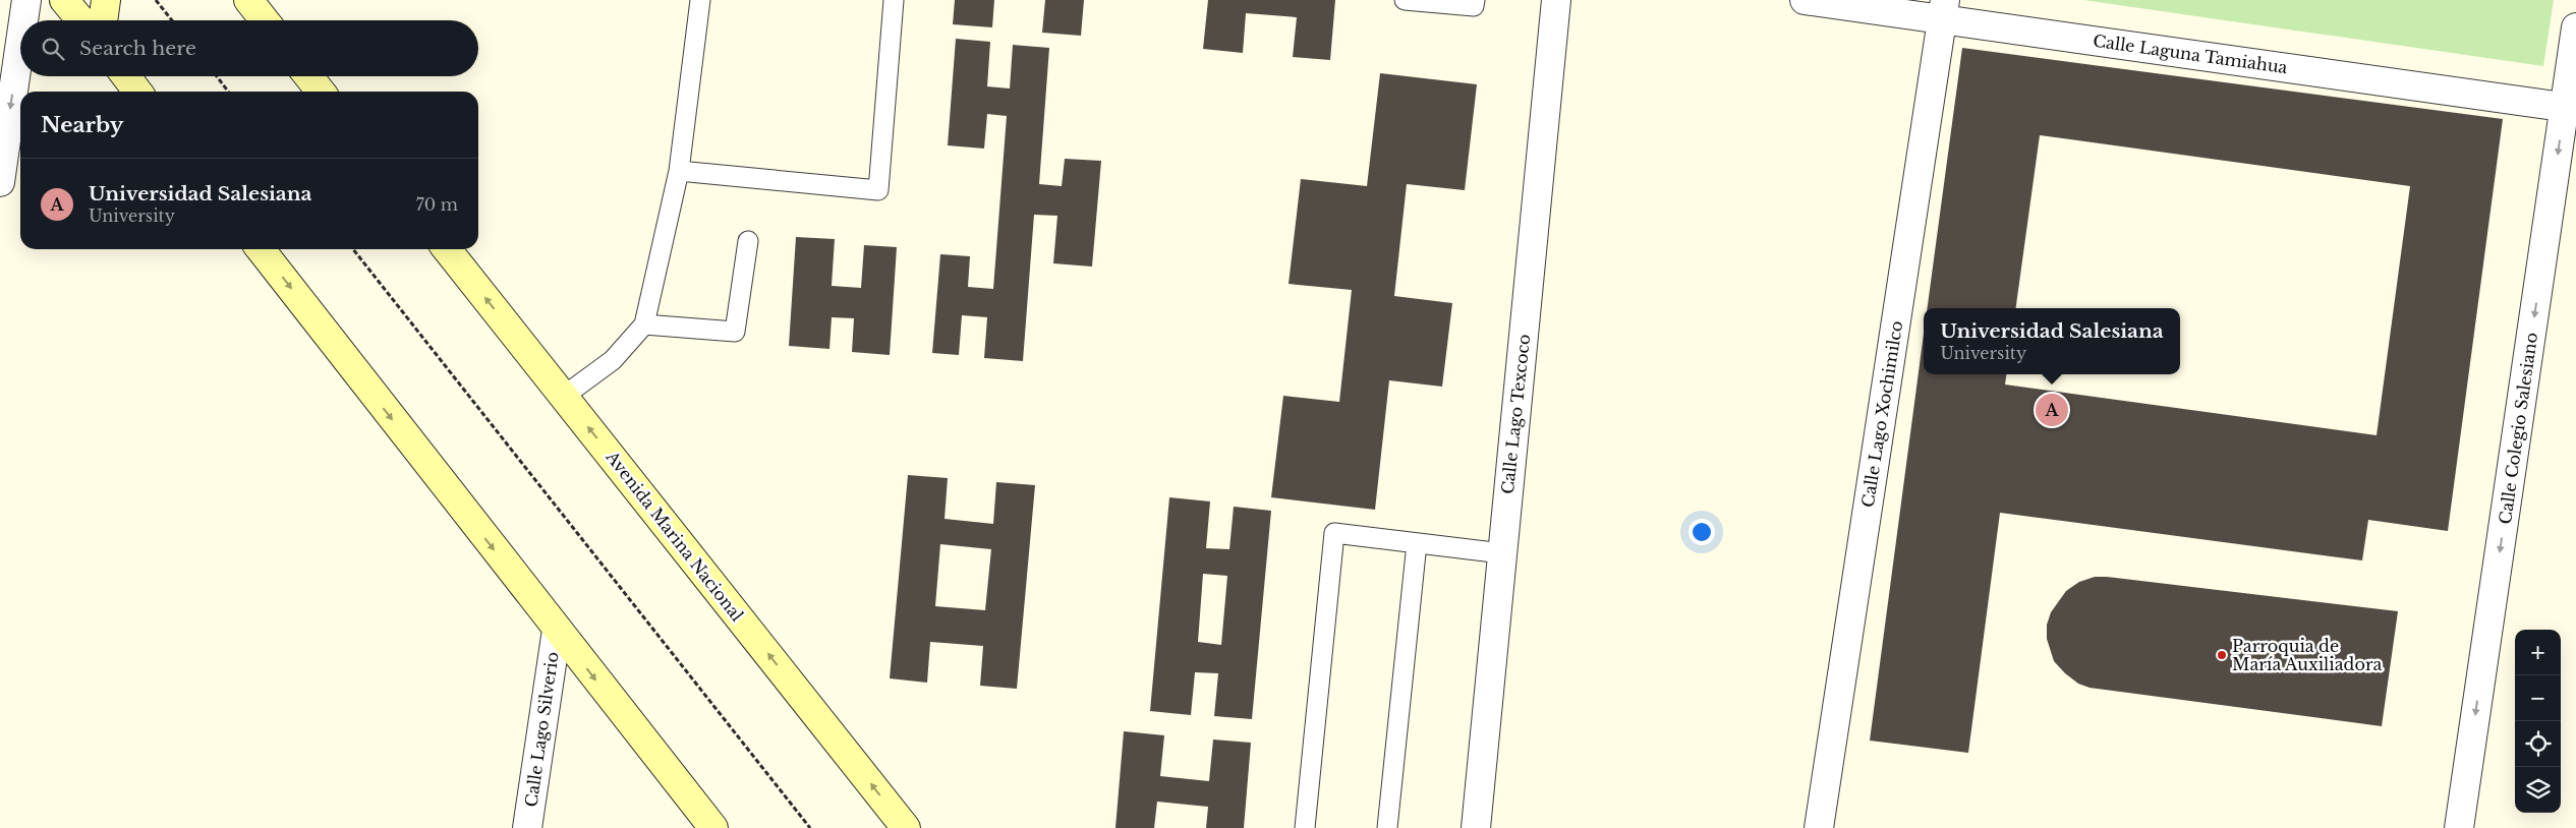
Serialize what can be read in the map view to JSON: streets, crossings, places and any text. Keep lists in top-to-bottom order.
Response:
{
  "streets": {
    "main road": ["Avenida Marina Nacional"],
    "street": [
      "Calle Laguna Tamiahua",
      "Calle Lago Texcoco",
      "Calle Lago Xochimilco",
      "Calle Colegio Salesiano",
      "Calle Lago Silverio"
    ]
  },
  "crossings": [
    ["Calle Laguna Tamiahua", "Calle Lago Xochimilco"],
    ["Calle Laguna Tamiahua", "Calle Colegio Salesiano"]
  ],
  "one_way": ["Calle Colegio Salesiano"],
  "places": ["Parroquia de María Auxiliadora"],
  "page": {
    "search": "Search here",
    "heading": "Nearby",
    "list": [
      {
        "mark": "A",
        "name": "Universidad Salesiana",
        "note": "University",
        "value": "70 m"
      }
    ],
    "popup": ["Universidad Salesiana", "University"],
    "pins": "A",
    "map_buttons": ["+", "−"]
  }
}
